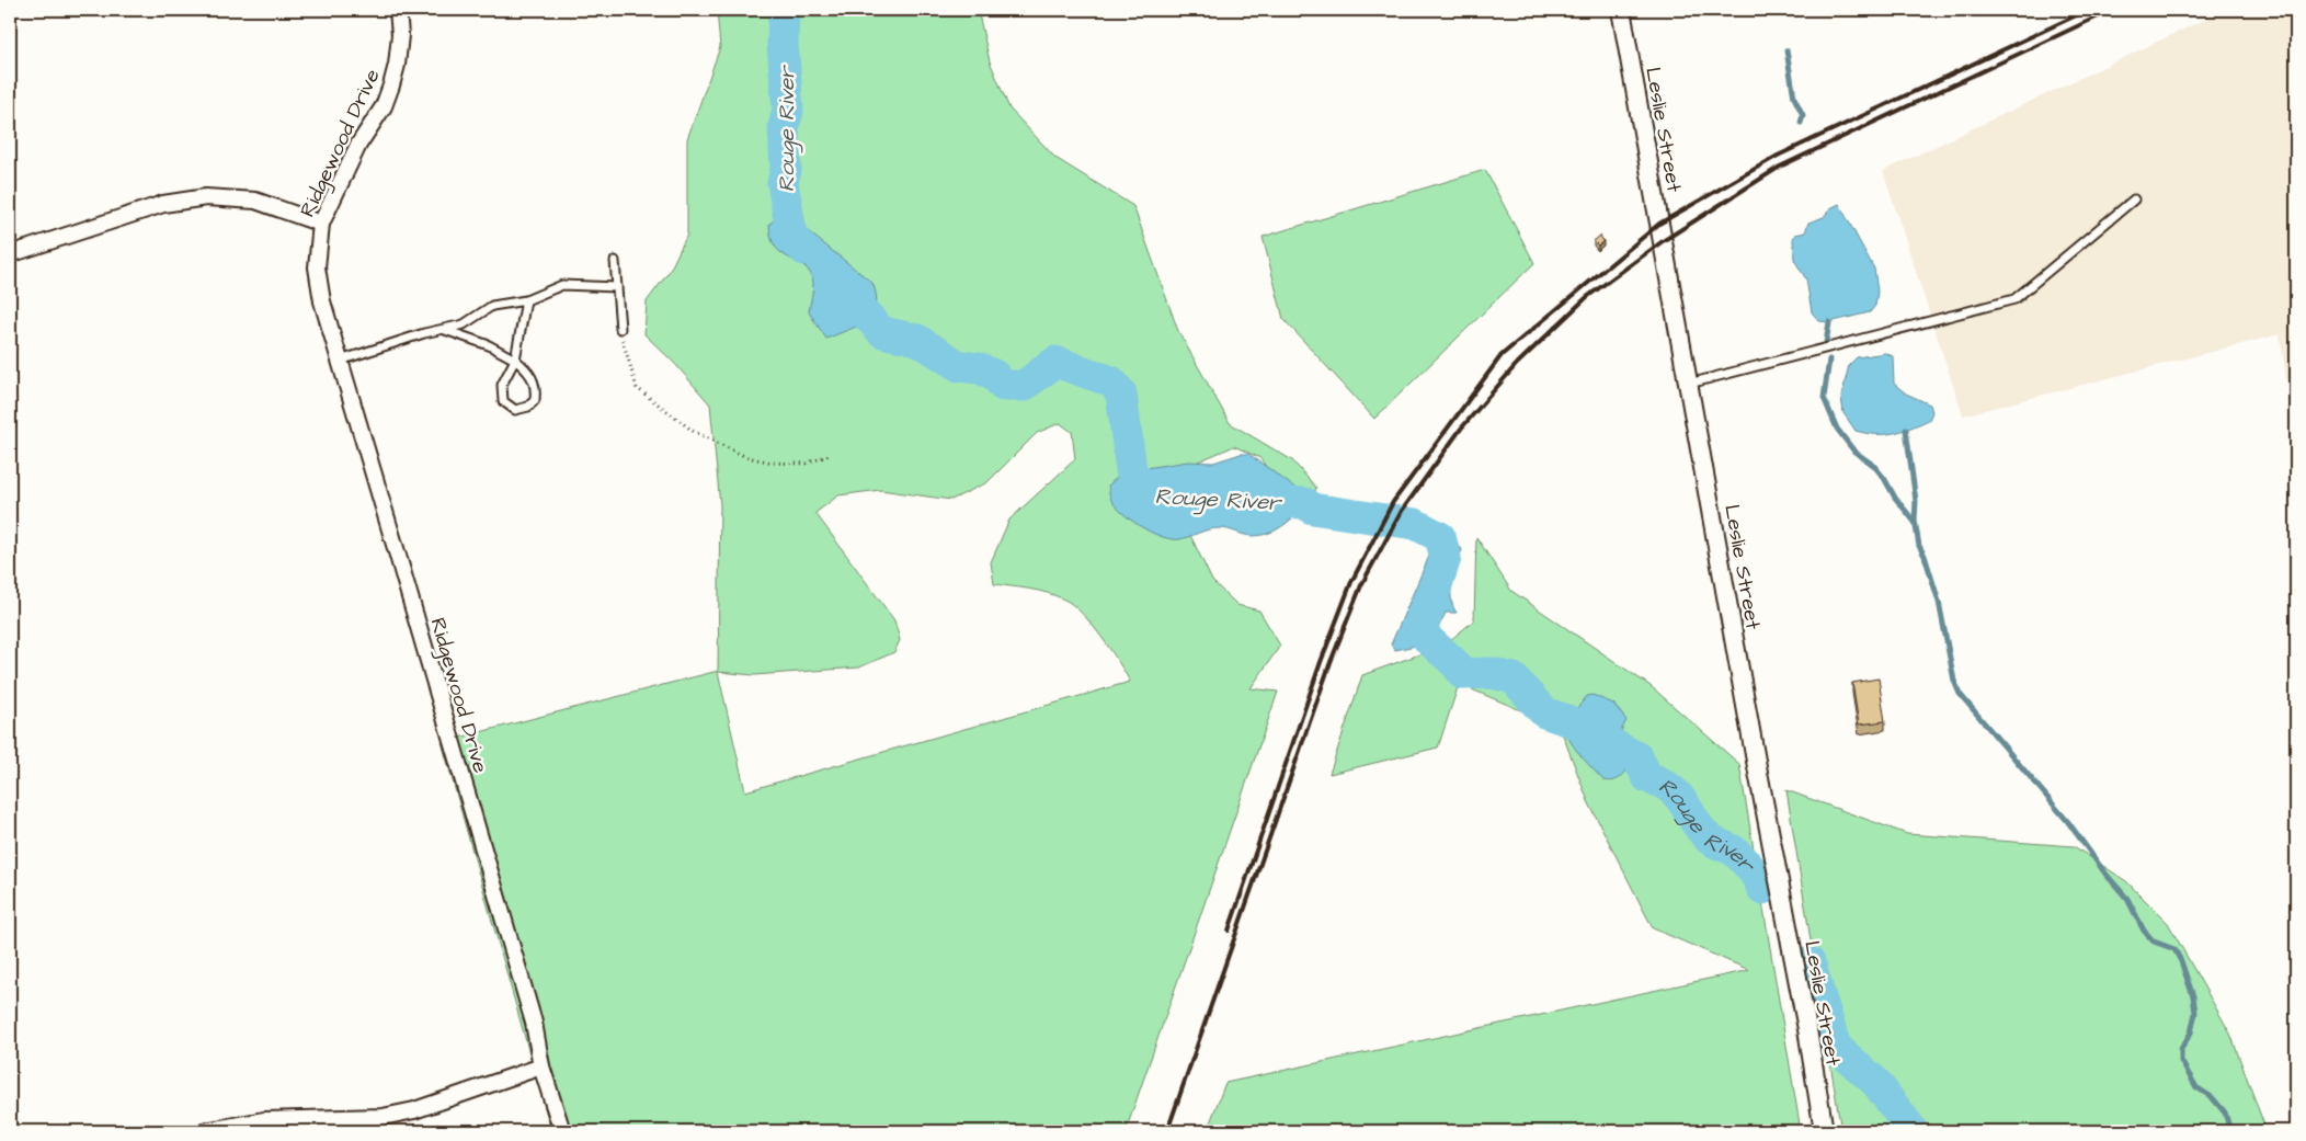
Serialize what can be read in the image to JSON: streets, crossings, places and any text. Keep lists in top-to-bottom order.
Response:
{
  "streets": {
    "street": ["Leslie Street", "Ridgewood Drive"]
  },
  "water": ["Rouge River"]
}
